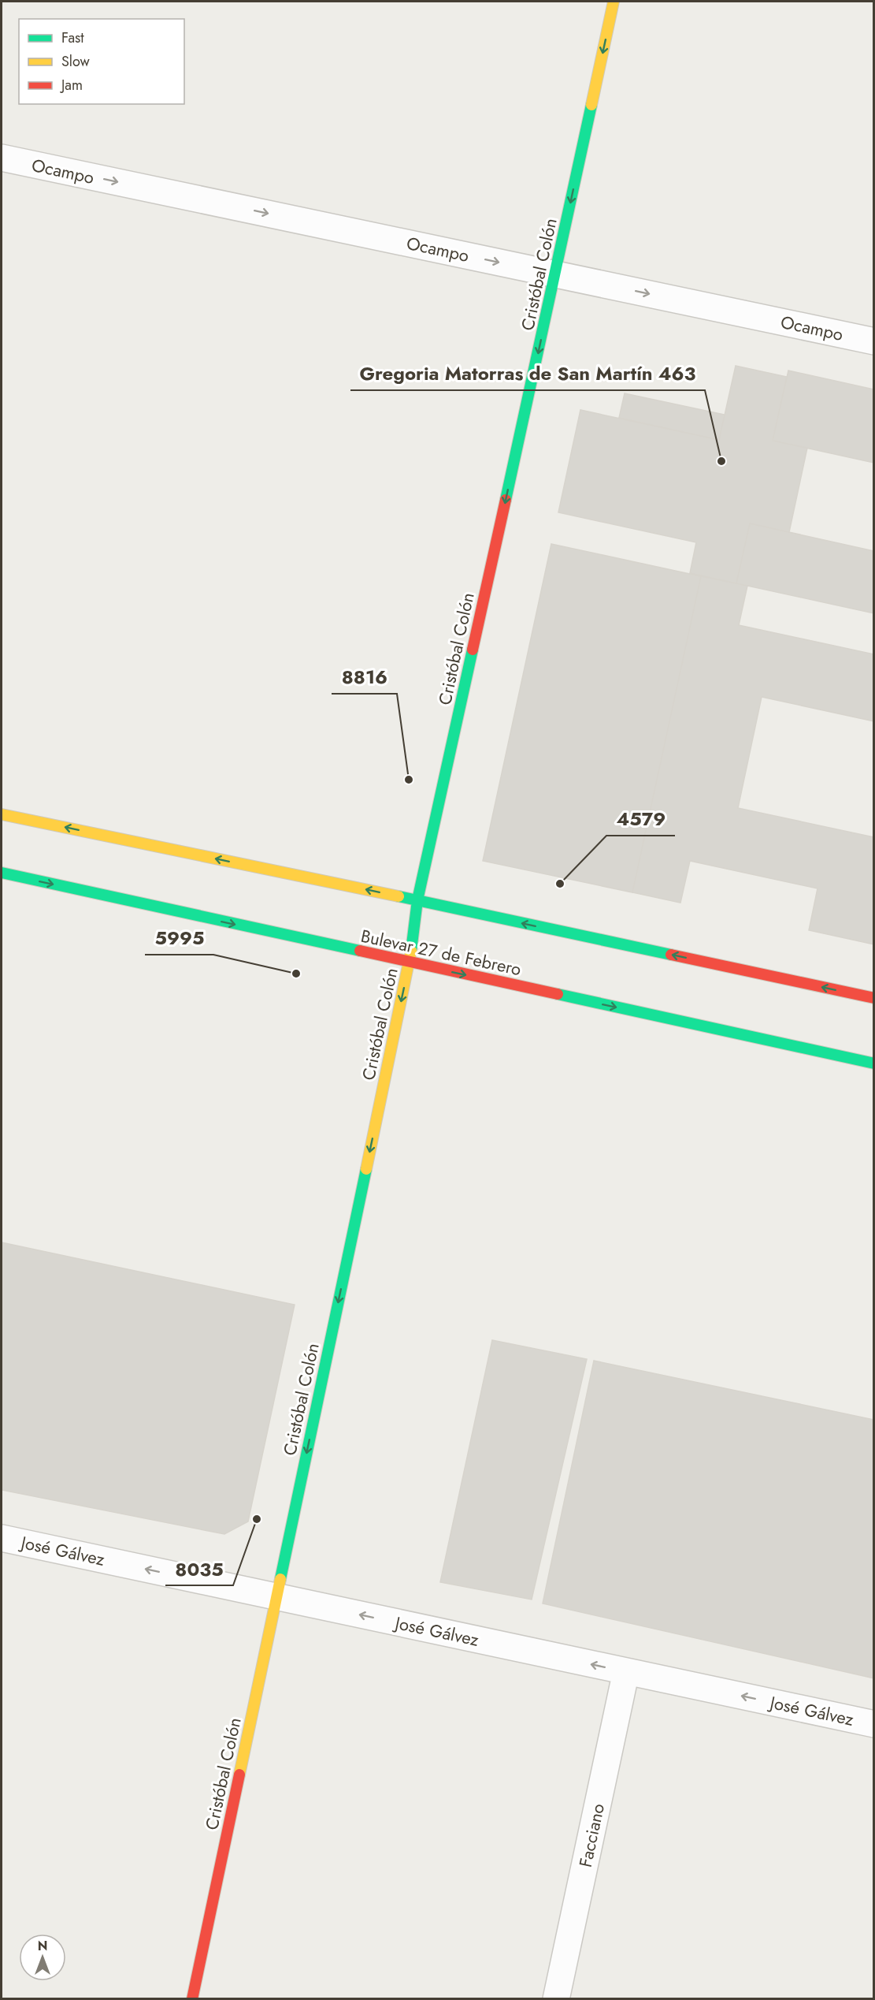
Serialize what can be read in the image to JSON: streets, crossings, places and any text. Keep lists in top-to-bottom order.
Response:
{
  "streets": {
    "street": [
      "Ocampo",
      "Cristóbal Colón",
      "Bulevar 27 de Febrero",
      "José Gálvez",
      "Facciano"
    ]
  },
  "crossings": [
    ["Ocampo", "Cristóbal Colón"],
    ["Cristóbal Colón", "Bulevar 27 de Febrero"],
    ["Cristóbal Colón", "José Gálvez"],
    ["José Gálvez", "Facciano"]
  ],
  "one_way": ["Ocampo", "Cristóbal Colón", "José Gálvez"],
  "places": [
    "Gregoria Matorras de San Martín 463",
    "8816",
    "4579",
    "5995",
    "8035"
  ],
  "legend": ["Fast", "Slow", "Jam"],
  "north": "top"
}
